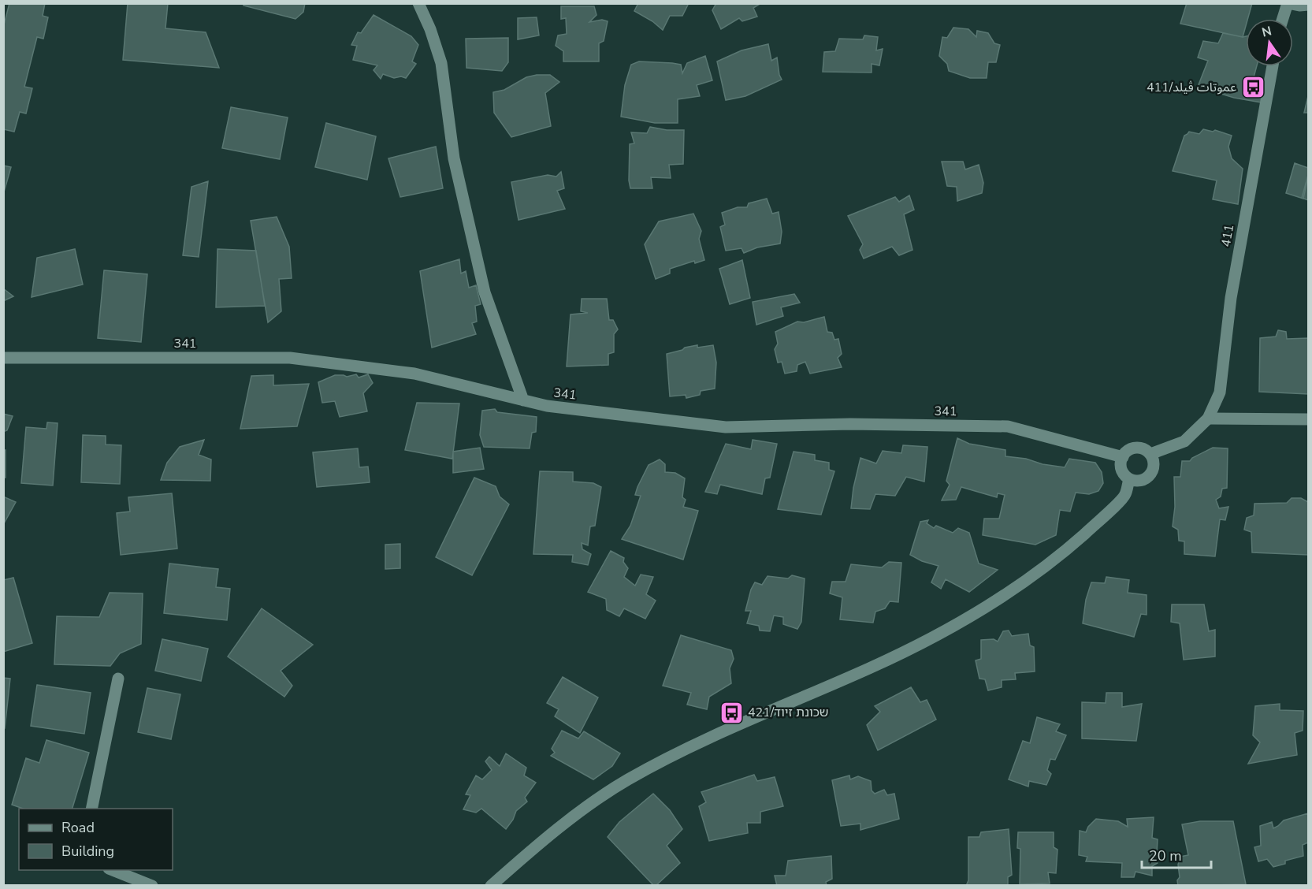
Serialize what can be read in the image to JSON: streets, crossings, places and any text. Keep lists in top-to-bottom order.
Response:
{
  "streets": {
    "street": ["411", "341"]
  },
  "places": {
    "bus stop": ["عموتات ڤيلد/411", "שכונת זיוד/421"]
  },
  "legend": ["Road", "Building"],
  "scale_bar": "20 m",
  "north": "top"
}
